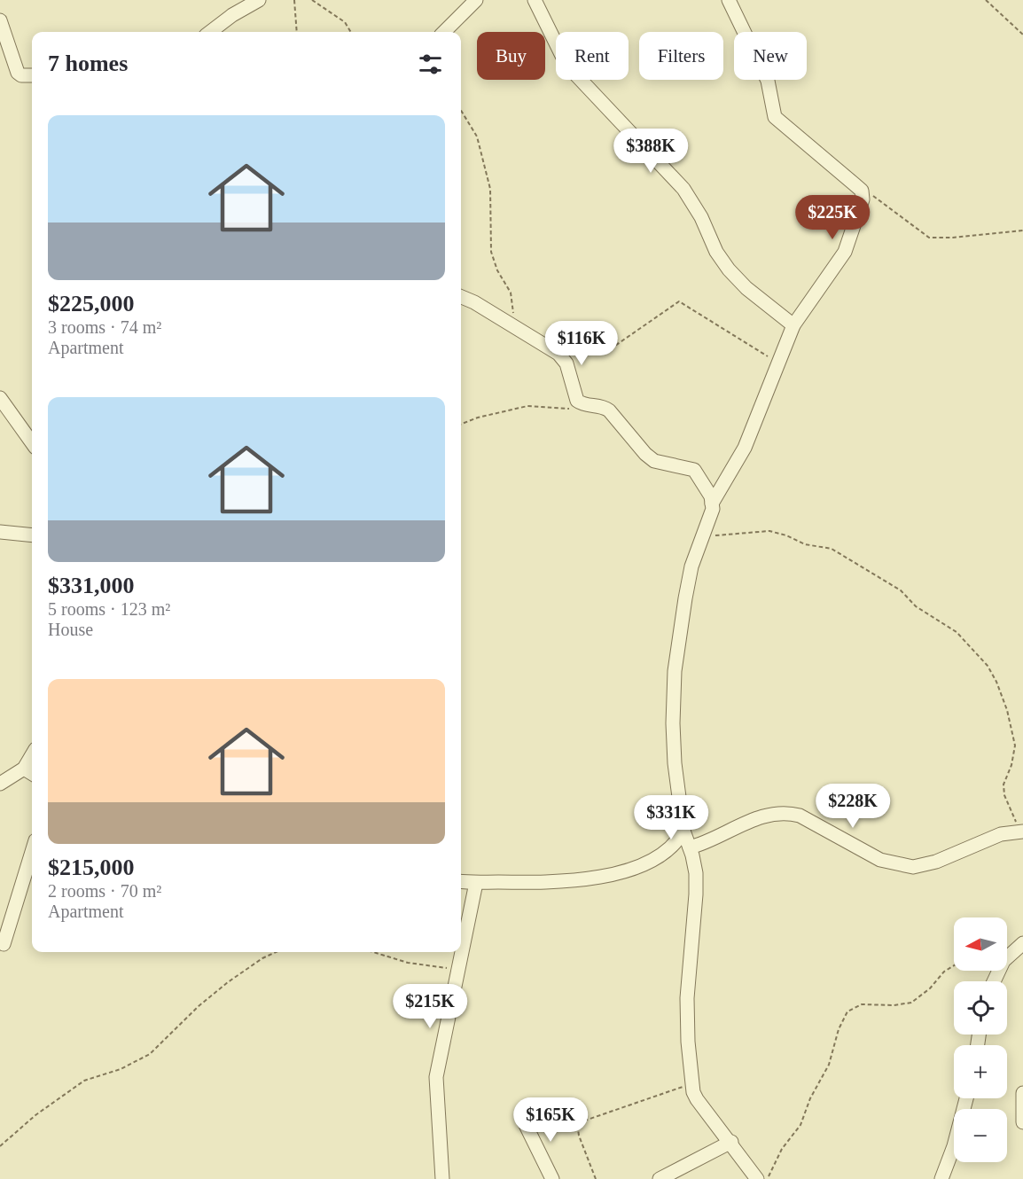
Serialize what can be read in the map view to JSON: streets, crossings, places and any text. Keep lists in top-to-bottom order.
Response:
{
  "north": "left",
  "page": {
    "chip": [
      "Buy",
      "Rent",
      "Filters",
      "New"
    ],
    "heading": "7 homes",
    "list": [
      {
        "name": "$225,000",
        "note": "3 rooms · 74 m² · Apartment"
      },
      {
        "name": "$331,000",
        "note": "5 rooms · 123 m² · House"
      },
      {
        "name": "$215,000",
        "note": "2 rooms · 70 m² · Apartment"
      }
    ],
    "price": [
      "$388K",
      "$225K",
      "$116K",
      "$228K",
      "$331K",
      "$215K",
      "$165K"
    ],
    "map_buttons": ["+", "−"]
  }
}
